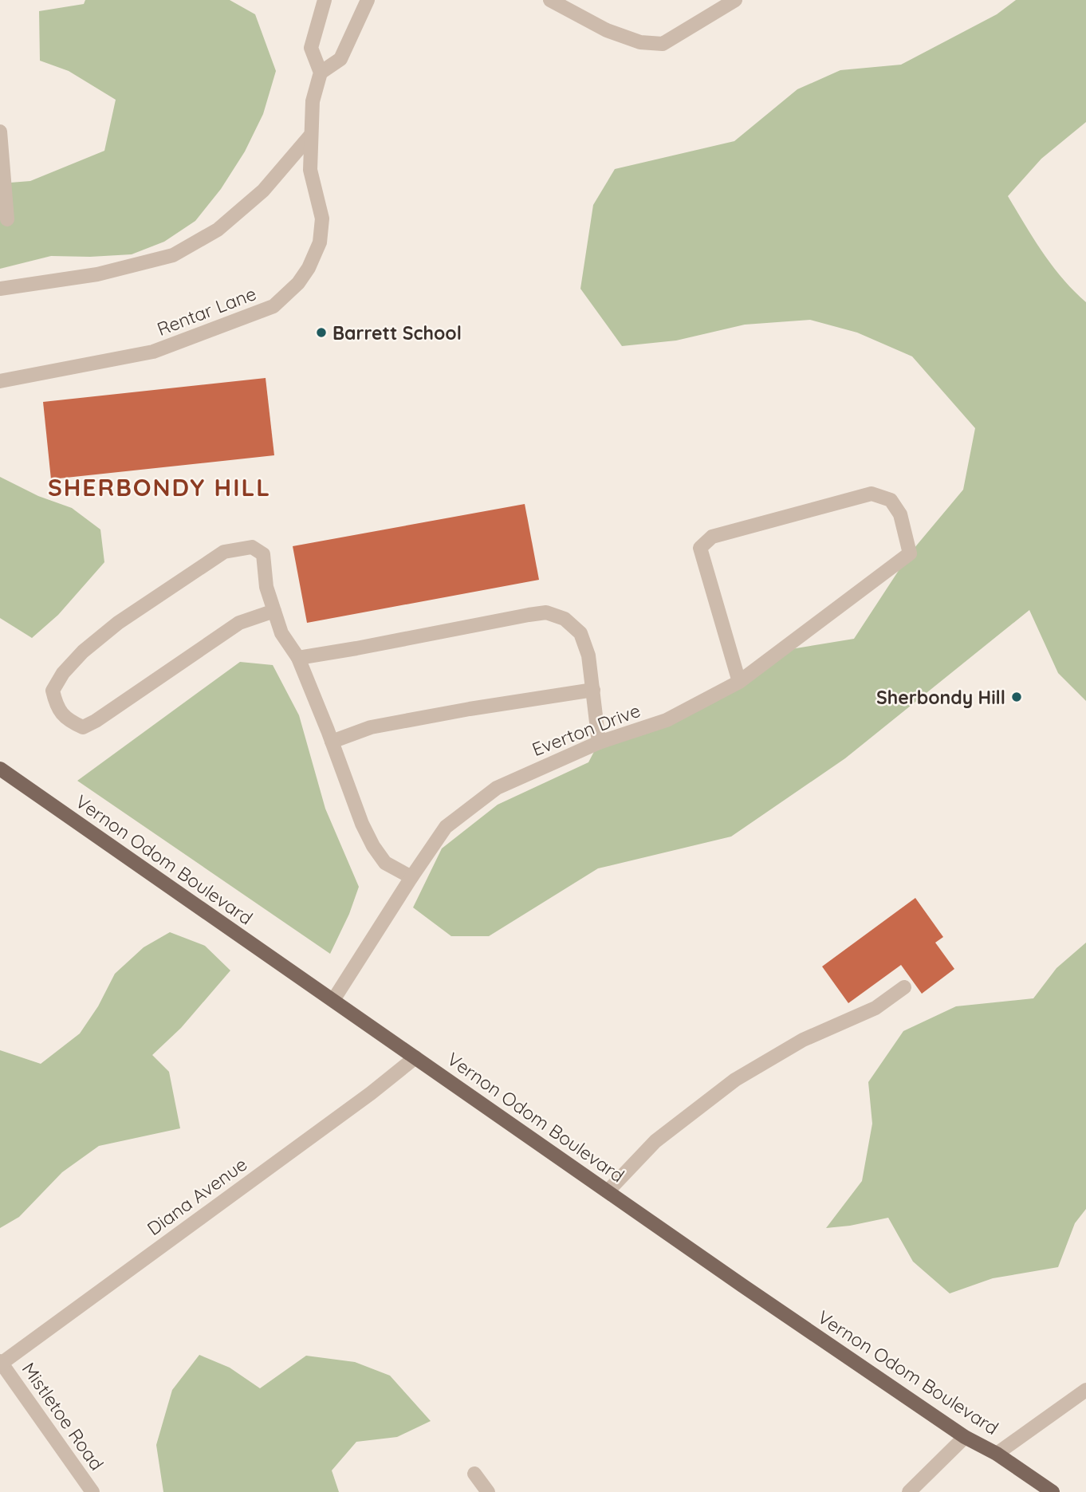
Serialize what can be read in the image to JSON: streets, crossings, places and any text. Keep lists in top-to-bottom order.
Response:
{
  "streets": {
    "main road": ["Vernon Odom Boulevard"],
    "street": [
      "Rentar Lane",
      "Everton Drive",
      "Diana Avenue",
      "Mistletoe Road"
    ]
  },
  "crossings": [
    ["Everton Drive", "Vernon Odom Boulevard"],
    ["Vernon Odom Boulevard", "Diana Avenue"],
    ["Diana Avenue", "Mistletoe Road"]
  ],
  "districts": ["SHERBONDY HILL"],
  "places": ["Barrett School", "Sherbondy Hill"]
}
